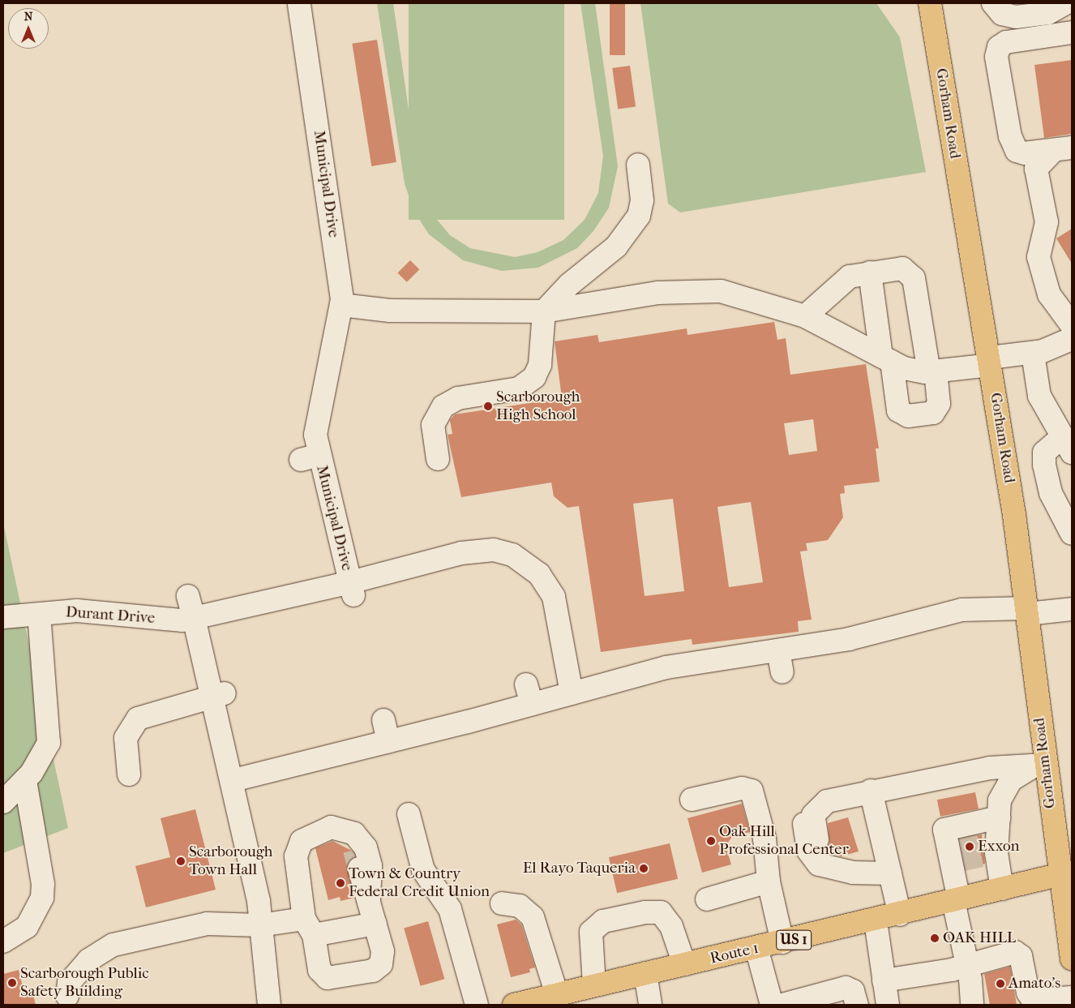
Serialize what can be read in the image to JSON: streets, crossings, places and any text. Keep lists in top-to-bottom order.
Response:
{
  "streets": {
    "main road": ["Gorham Road", "US 1", "Route 1"],
    "street": ["Municipal Drive", "Durant Drive"]
  },
  "crossings": [
    ["Gorham Road", "Route 1"],
    ["Municipal Drive", "Durant Drive"]
  ],
  "places": [
    "Scarborough High School",
    "Oak Hill Professional Center",
    "Exxon",
    "Scarborough Town Hall",
    "El Rayo Taqueria",
    "Town & Country Federal Credit Union",
    "OAK HILL",
    "Scarborough Public Safety Building",
    "Amato's"
  ],
  "north": "top"
}
